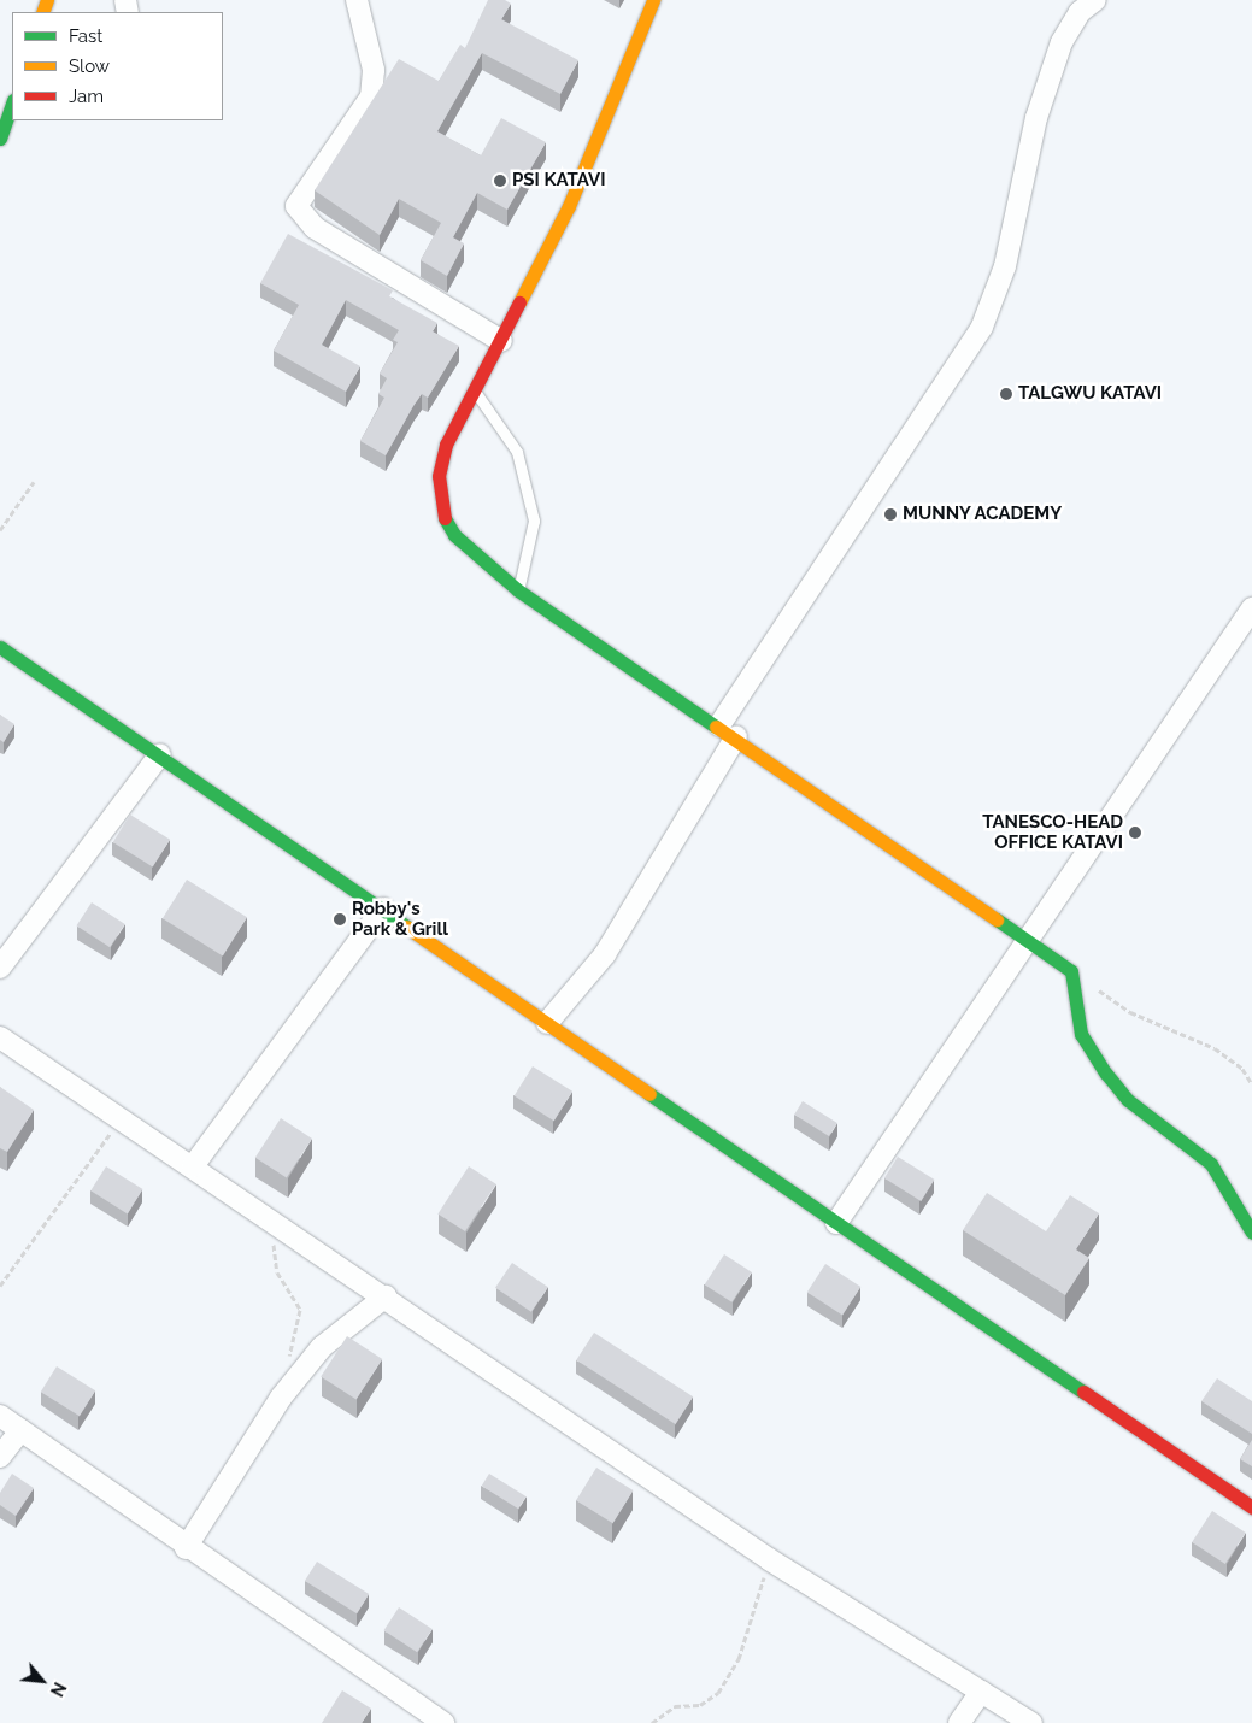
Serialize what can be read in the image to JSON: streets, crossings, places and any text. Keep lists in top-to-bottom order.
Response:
{
  "places": [
    "PSI KATAVI",
    "TALGWU KATAVI",
    "MUNNY ACADEMY",
    "TANESCO-HEAD OFFICE KATAVI",
    "Robby's Park & Grill"
  ],
  "legend": ["Fast", "Slow", "Jam"],
  "north": "bottom right"
}
